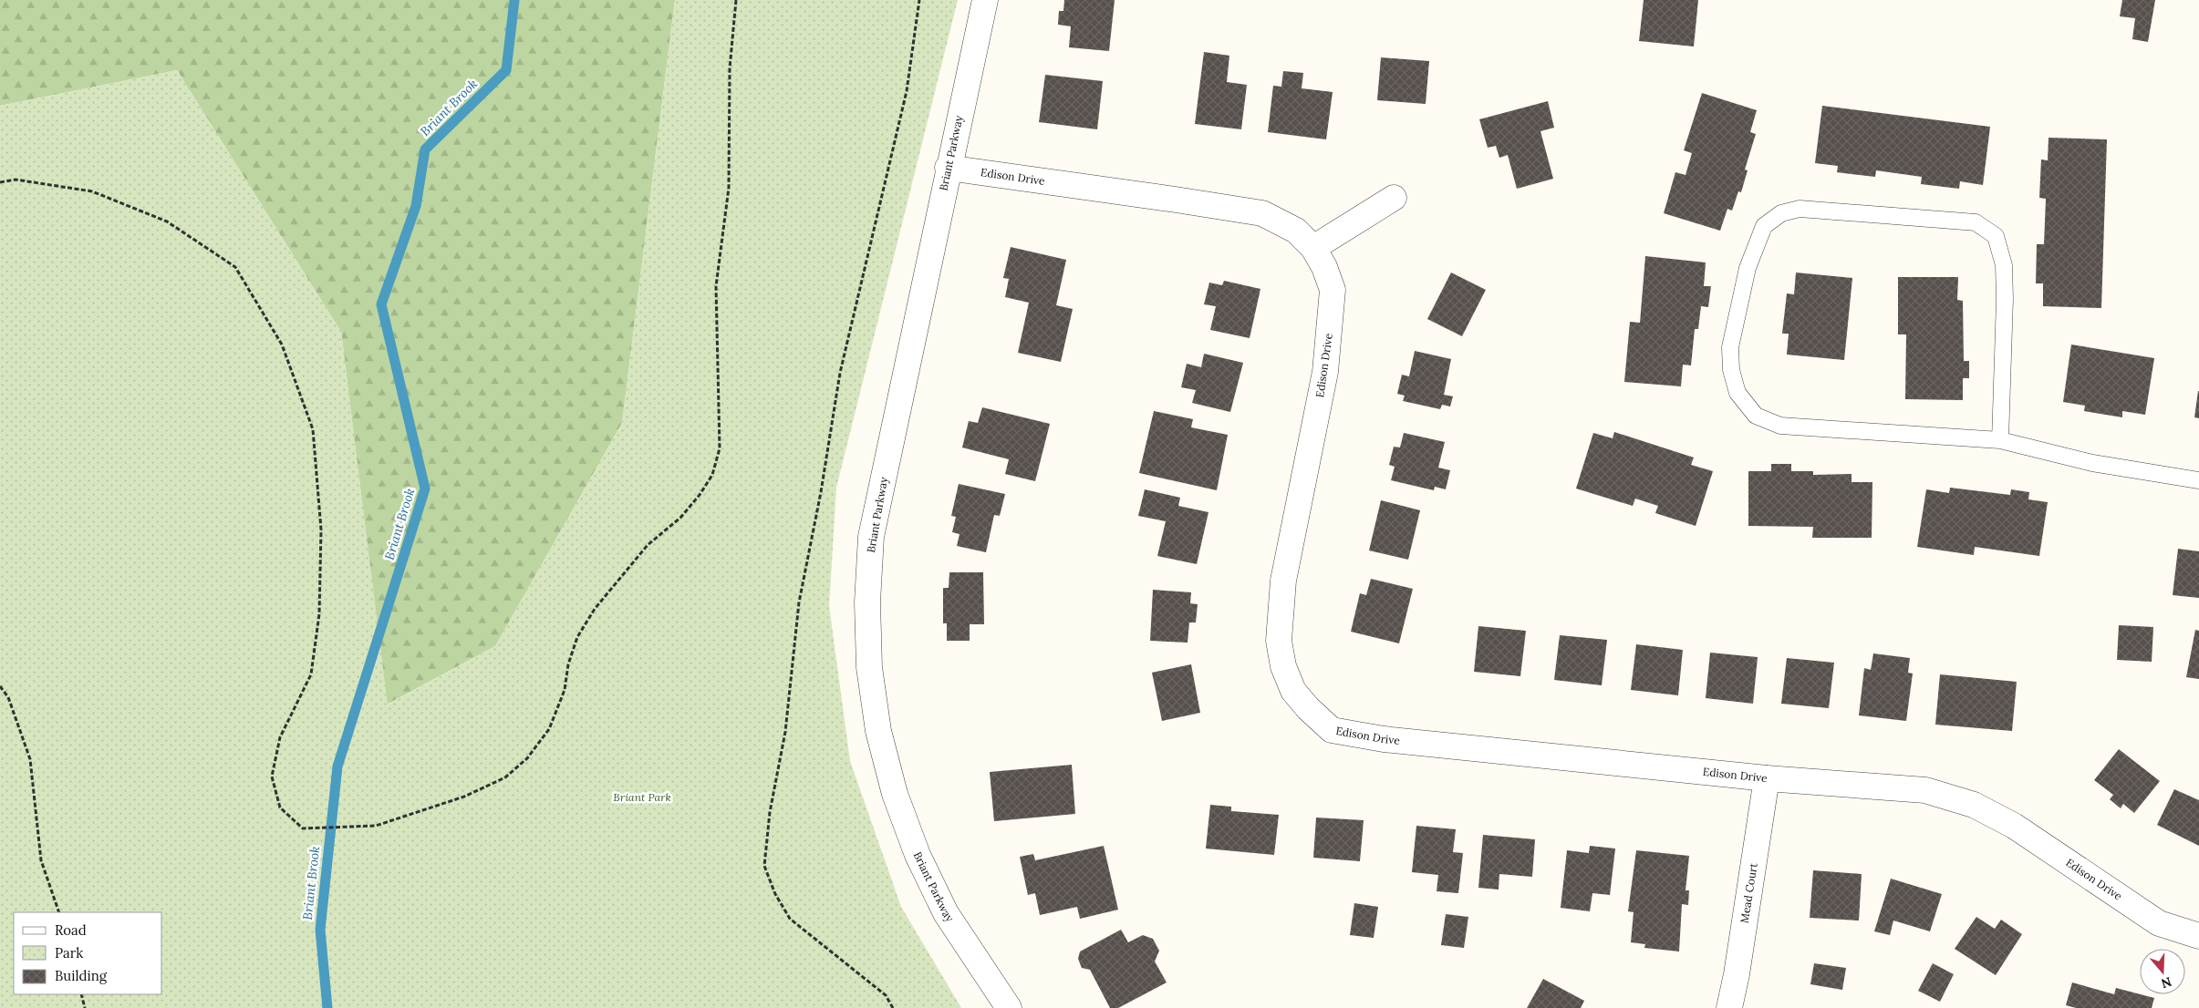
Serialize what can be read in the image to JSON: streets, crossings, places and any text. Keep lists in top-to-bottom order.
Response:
{
  "streets": {
    "street": ["Briant Parkway", "Edison Drive", "Mead Court"]
  },
  "crossings": [
    ["Briant Parkway", "Edison Drive"],
    ["Edison Drive", "Mead Court"]
  ],
  "water": ["Briant Brook"],
  "parks": ["Briant Park"],
  "legend": ["Road", "Park", "Building"],
  "north": "bottom"
}
